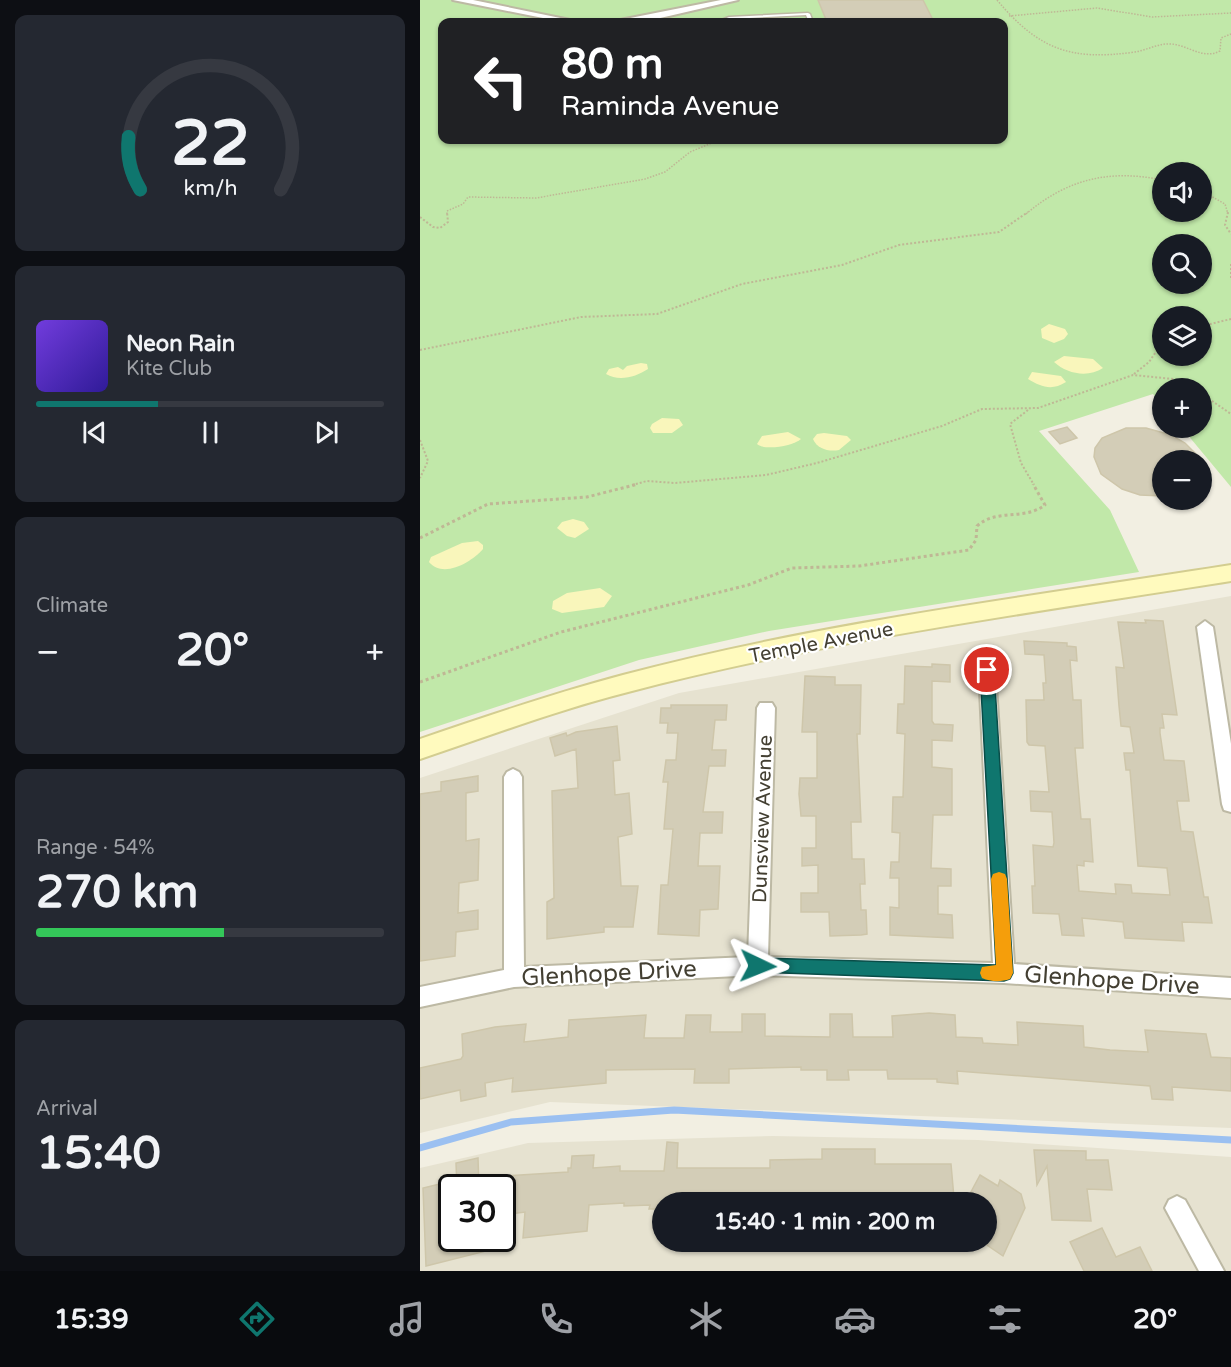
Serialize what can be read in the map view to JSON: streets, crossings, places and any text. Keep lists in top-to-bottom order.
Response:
{
  "streets": {
    "main road": ["Temple Avenue"],
    "street": ["Dunsview Avenue", "Glenhope Drive"]
  },
  "crossings": [
    ["Dunsview Avenue", "Glenhope Drive"]
  ],
  "page": {
    "turn": ["80 m", "Raminda Avenue"],
    "map_buttons": ["+", "−"],
    "song": ["Neon Rain", "Kite Club"],
    "tile": [
      "Climate",
      ["Range · 54%", "270 km"],
      ["Arrival", "15:40"]
    ],
    "heat": ["−", "20°", "+"],
    "limit": "30",
    "trip": "15:40 · 1 min · 200 m",
    "tabs": ["15:39", "20°"],
    "gauge": ["22", "km/h"]
  }
}
